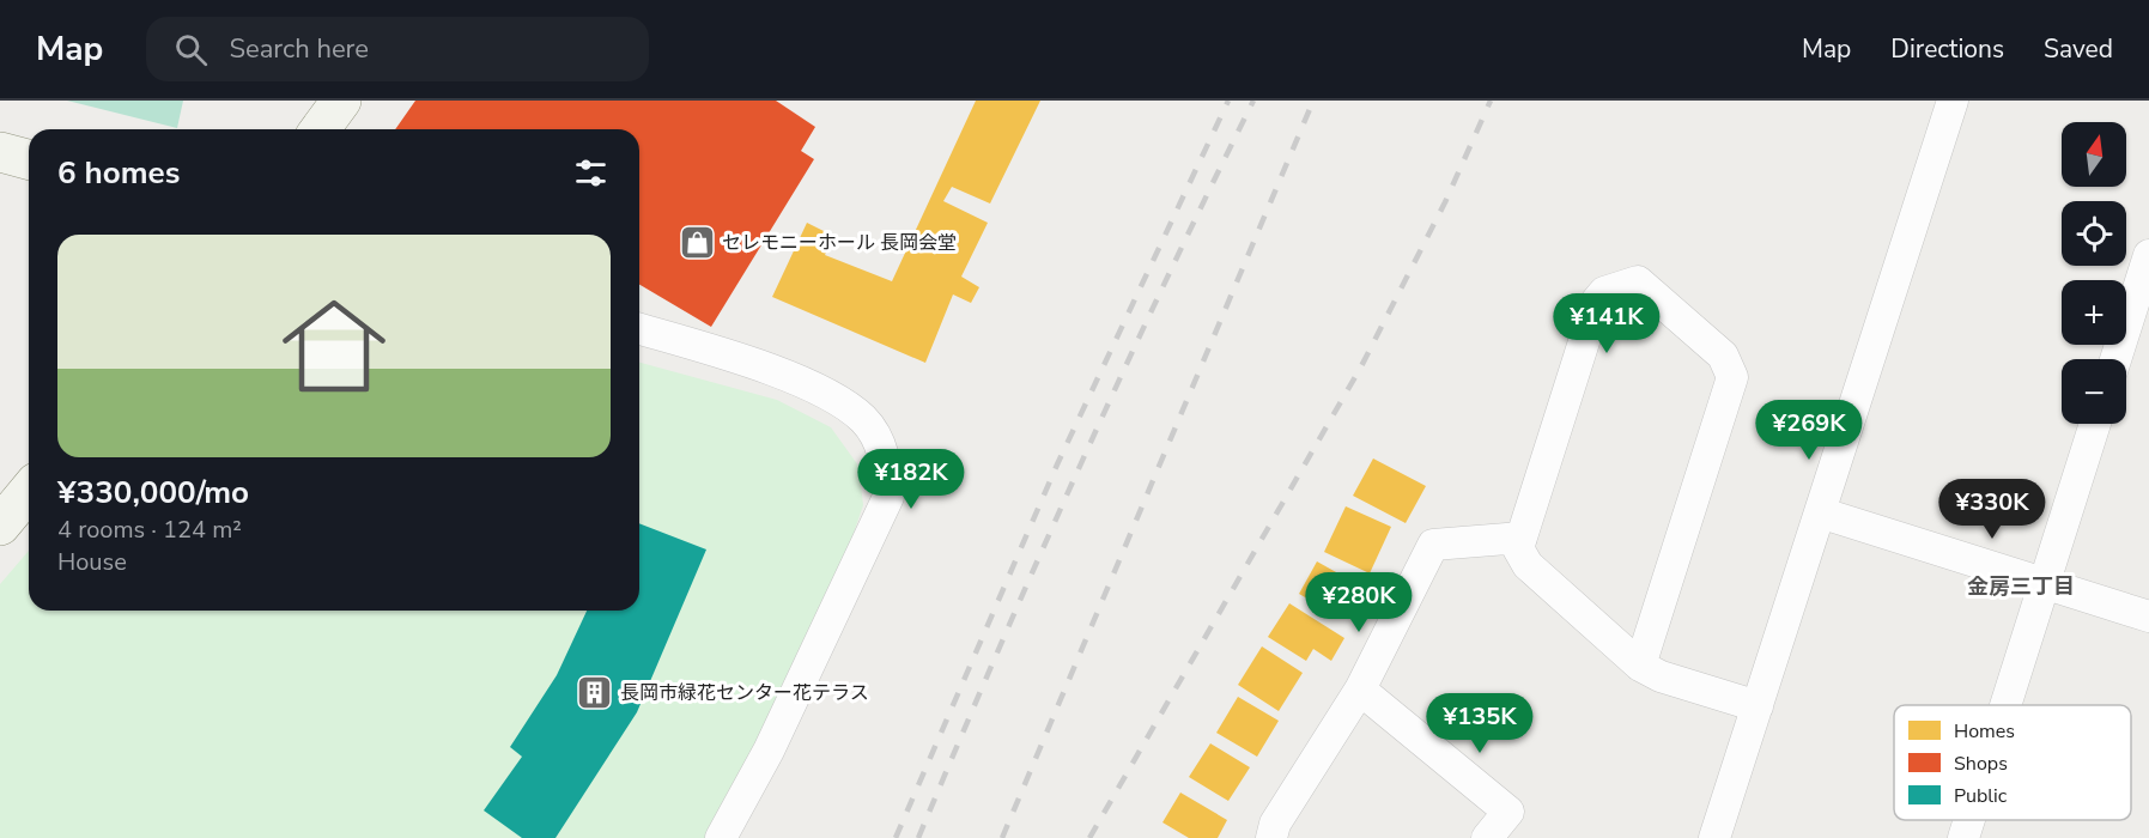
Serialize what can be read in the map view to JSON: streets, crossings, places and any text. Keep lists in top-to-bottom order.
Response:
{
  "districts": ["金房三丁目"],
  "places": {
    "shop": ["セレモニーホール 長岡会堂"],
    "building": ["長岡市緑花センター花テラス"]
  },
  "legend": ["Homes", "Shops", "Public"],
  "north": "top",
  "page": {
    "header": "Map",
    "search": "Search here",
    "nav": ["Map", "Directions", "Saved"],
    "map_buttons": ["+", "−"],
    "heading": "6 homes",
    "list": [
      {
        "name": "¥330,000/mo",
        "note": "4 rooms · 124 m² · House"
      }
    ],
    "price": [
      "¥141K",
      "¥269K",
      "¥182K",
      "¥330K",
      "¥280K",
      "¥135K"
    ]
  }
}
